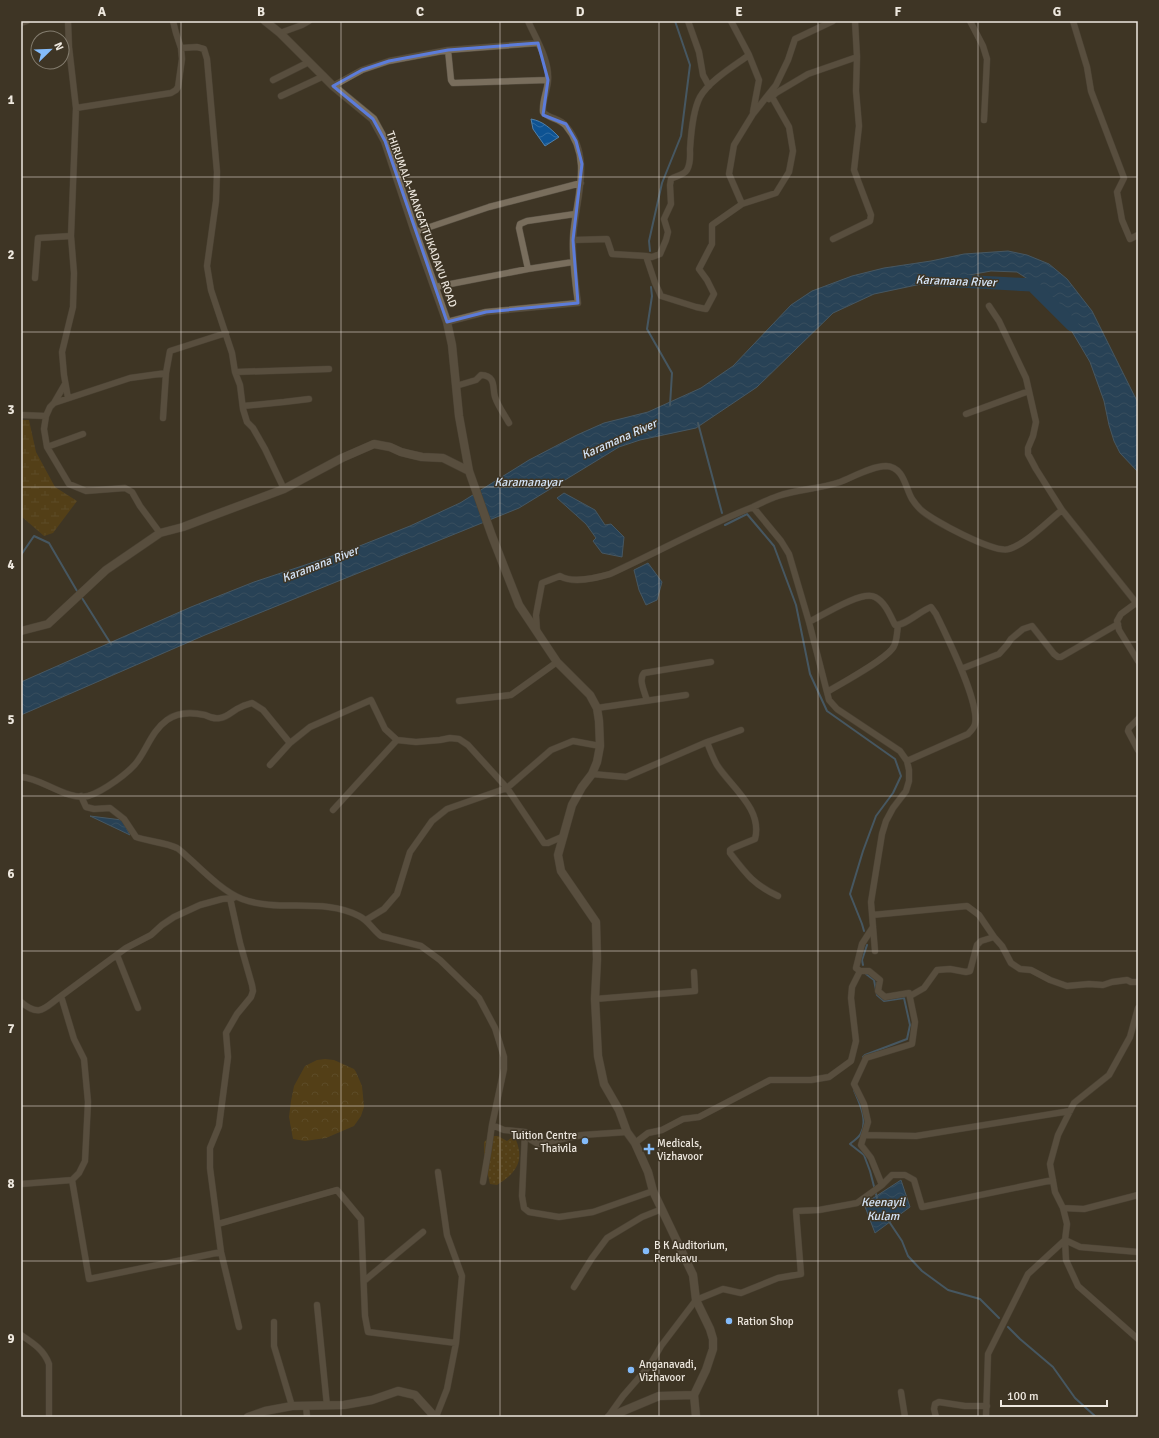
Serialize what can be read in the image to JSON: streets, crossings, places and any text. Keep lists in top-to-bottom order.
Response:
{
  "streets": {
    "main road": ["THIRUMALA-MANGATTUKADAVU ROAD"]
  },
  "water": ["Karamana River", "Karamanayar", "Keenayil Kulam"],
  "places": {
    "other": [
      "Tuition Centre - Thaivila",
      "B K Auditorium, Perukavu",
      "Ration Shop",
      "Anganavadi, Vizhavoor"
    ],
    "health": ["Medicals, Vizhavoor"]
  },
  "scale_bar": "100 m",
  "north": "top right",
  "grid": {
    "columns": [
      "A",
      "B",
      "C",
      "D",
      "E",
      "F",
      "G"
    ],
    "rows": [
      "1",
      "2",
      "3",
      "4",
      "5",
      "6",
      "7",
      "8",
      "9"
    ]
  }
}
